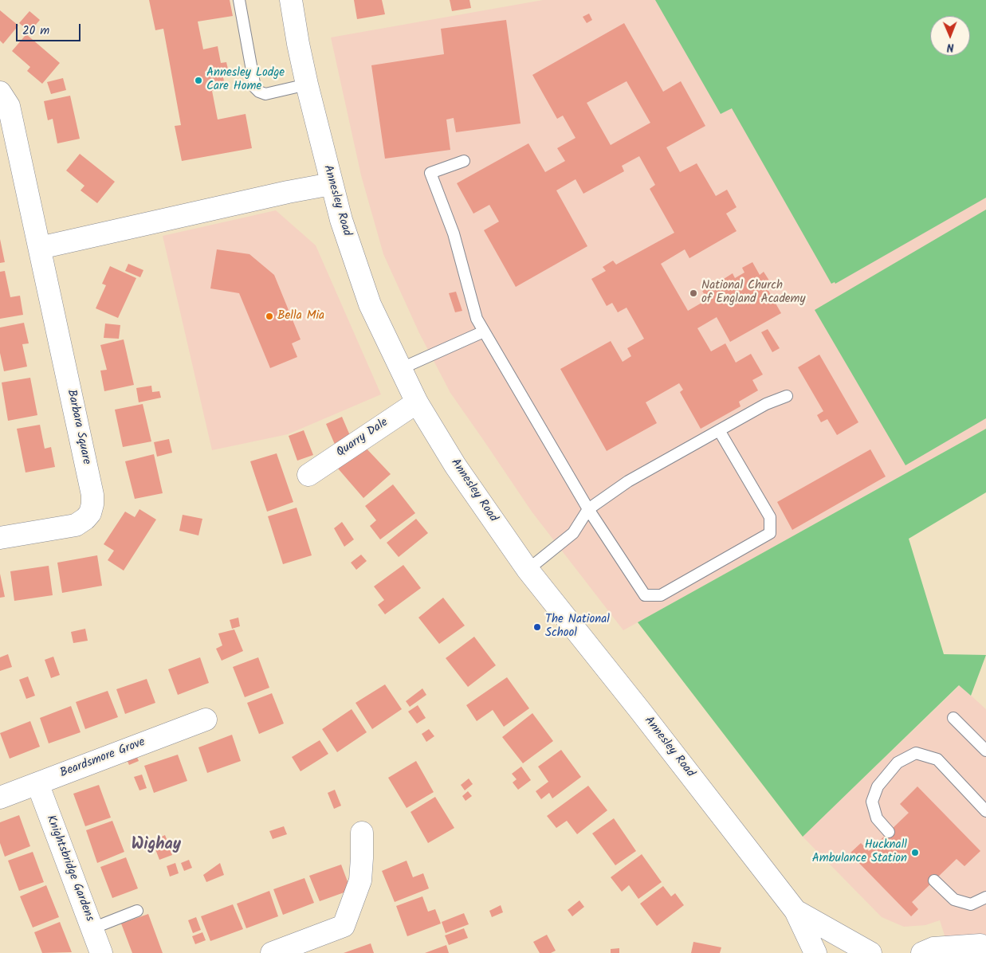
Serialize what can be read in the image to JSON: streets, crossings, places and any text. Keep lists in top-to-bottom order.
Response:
{
  "streets": {
    "street": [
      "Annesley Road",
      "Barbara Square",
      "Quarry Dale",
      "Beardsmore Grove",
      "Knightsbridge Gardens"
    ]
  },
  "crossings": [
    ["Annesley Road", "Quarry Dale"],
    ["Beardsmore Grove", "Knightsbridge Gardens"]
  ],
  "districts": ["Wighay"],
  "places": [
    "Annesley Lodge Care Home",
    "National Church of England Academy",
    "Bella Mia",
    "The National School",
    "Hucknall Ambulance Station"
  ],
  "scale_bar": "20 m",
  "north": "bottom"
}
